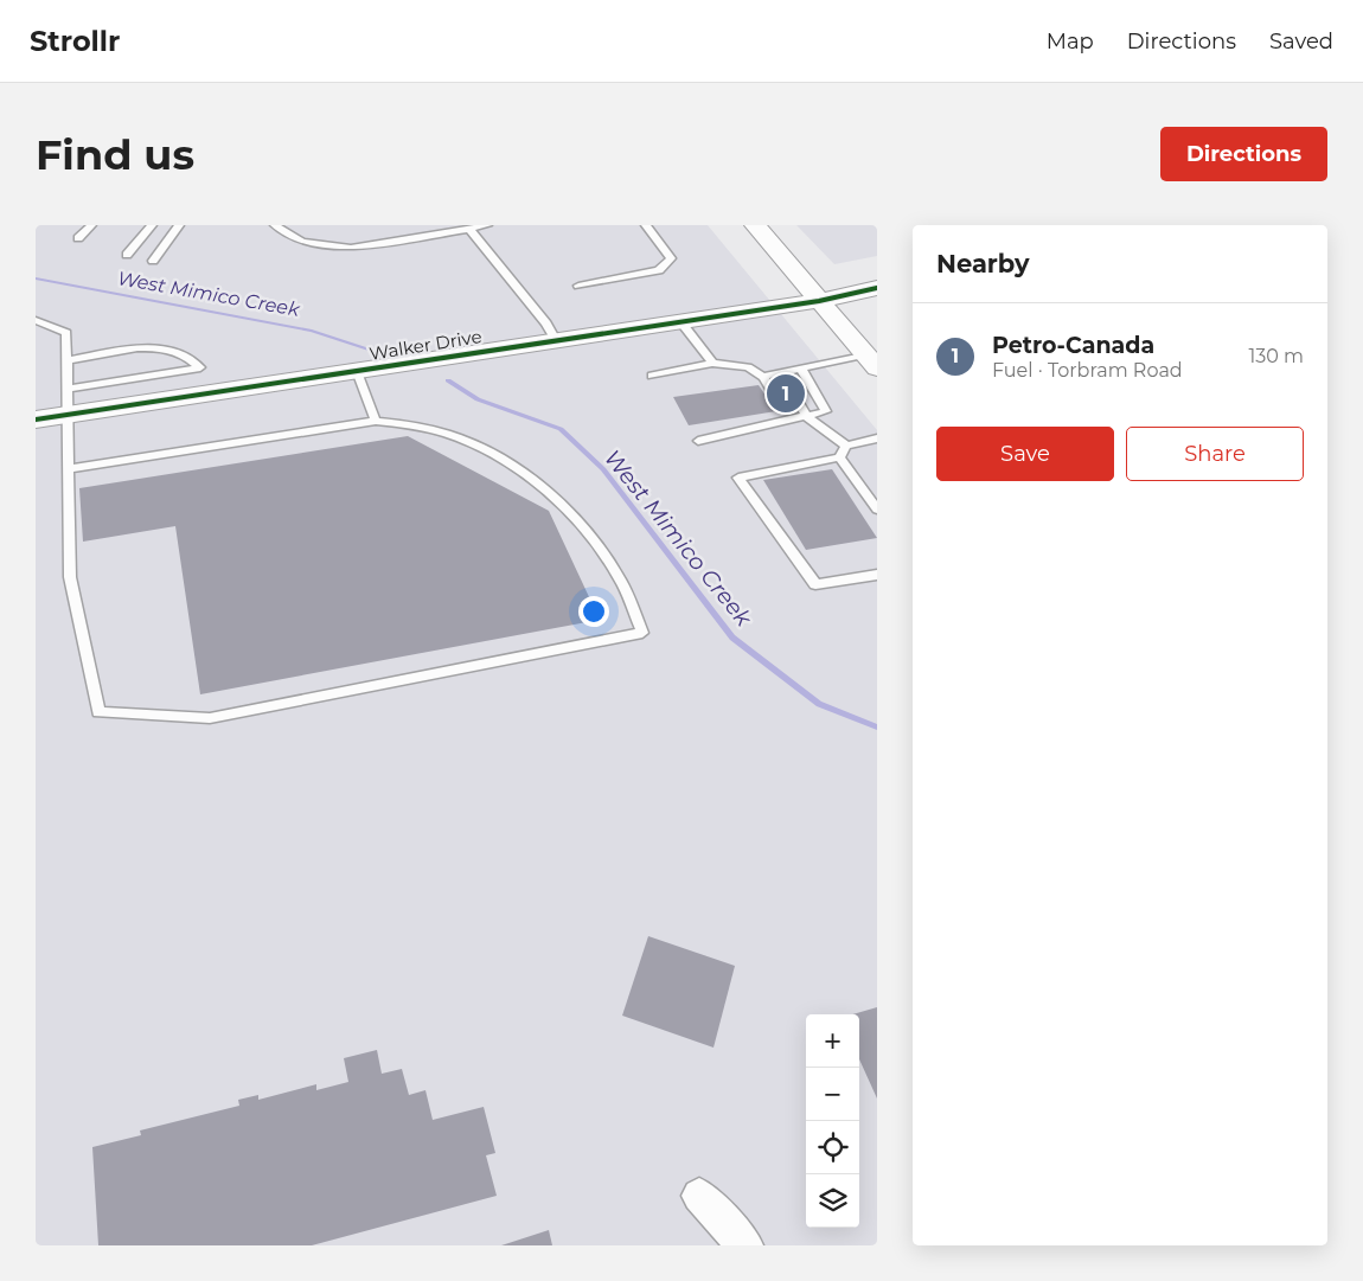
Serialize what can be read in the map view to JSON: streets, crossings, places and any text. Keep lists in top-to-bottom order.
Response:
{
  "streets": {
    "street": ["Walker Drive"]
  },
  "water": ["West Mimico Creek"],
  "page": {
    "header": "Strollr",
    "nav": ["Map", "Directions", "Saved"],
    "buttons": [
      "Directions",
      ["Save", "Share"]
    ],
    "title": "Find us",
    "heading": "Nearby",
    "list": [
      {
        "mark": "1",
        "name": "Petro-Canada",
        "note": "Fuel · Torbram Road",
        "value": "130 m"
      }
    ],
    "pins": "1",
    "map_buttons": ["+", "−"]
  }
}
